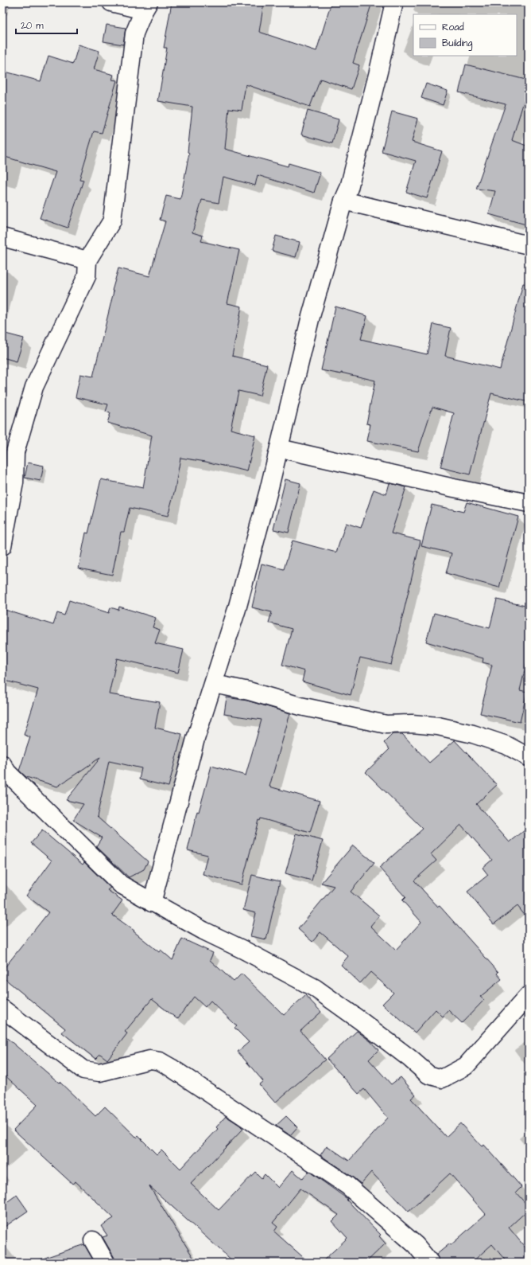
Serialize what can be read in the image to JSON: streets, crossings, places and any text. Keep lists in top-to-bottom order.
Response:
{
  "legend": ["Road", "Building"],
  "scale_bar": "20 m"
}
